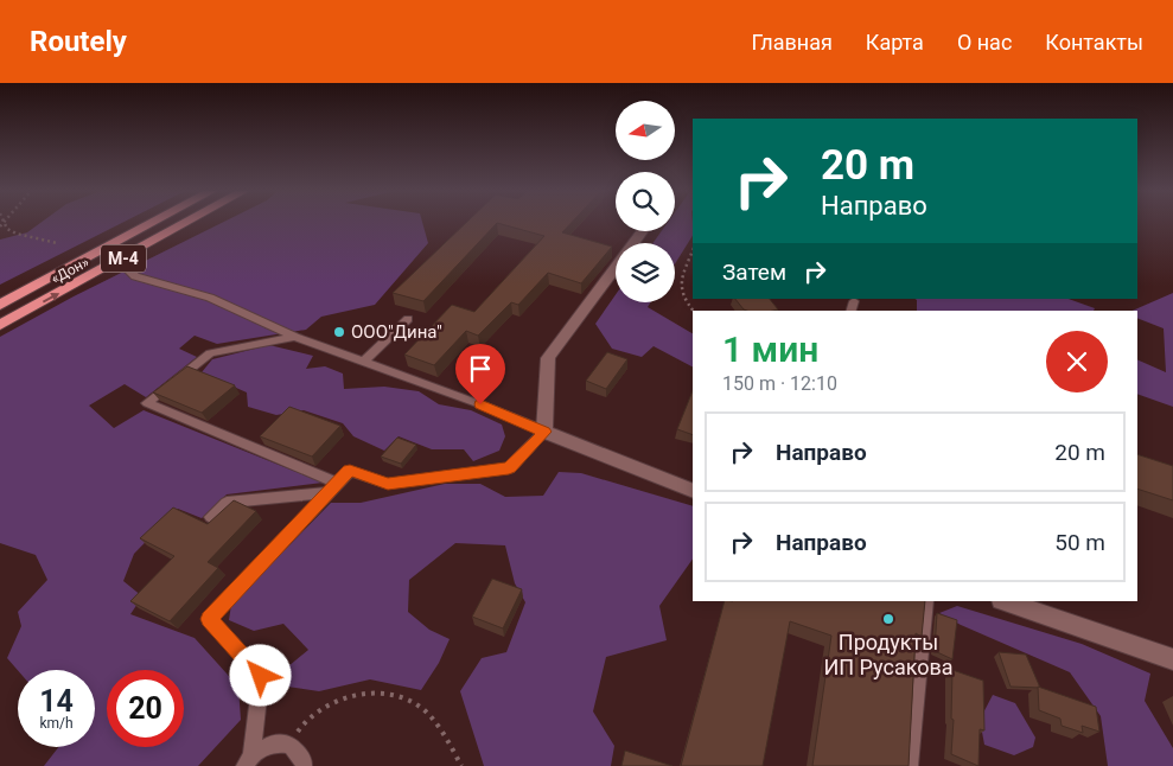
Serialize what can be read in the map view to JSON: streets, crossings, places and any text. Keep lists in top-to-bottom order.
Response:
{
  "streets": {
    "highway": ["М-4", "«Дон»"]
  },
  "places": ["ООО\"Дина\"", "Продукты ИП Русакова"],
  "north": "left",
  "page": {
    "header": "Routely",
    "nav": [
      "Главная",
      "Карта",
      "О нас",
      "Контакты"
    ],
    "turn": ["20 m", "Направо"],
    "then": "Затем",
    "heading": ["1 мин", "150 m · 12:10"],
    "list": [
      {
        "name": "Направо",
        "value": "20 m"
      },
      {
        "name": "Направо",
        "value": "50 m"
      }
    ],
    "speed": "14 km/h",
    "limit": "20"
  }
}
